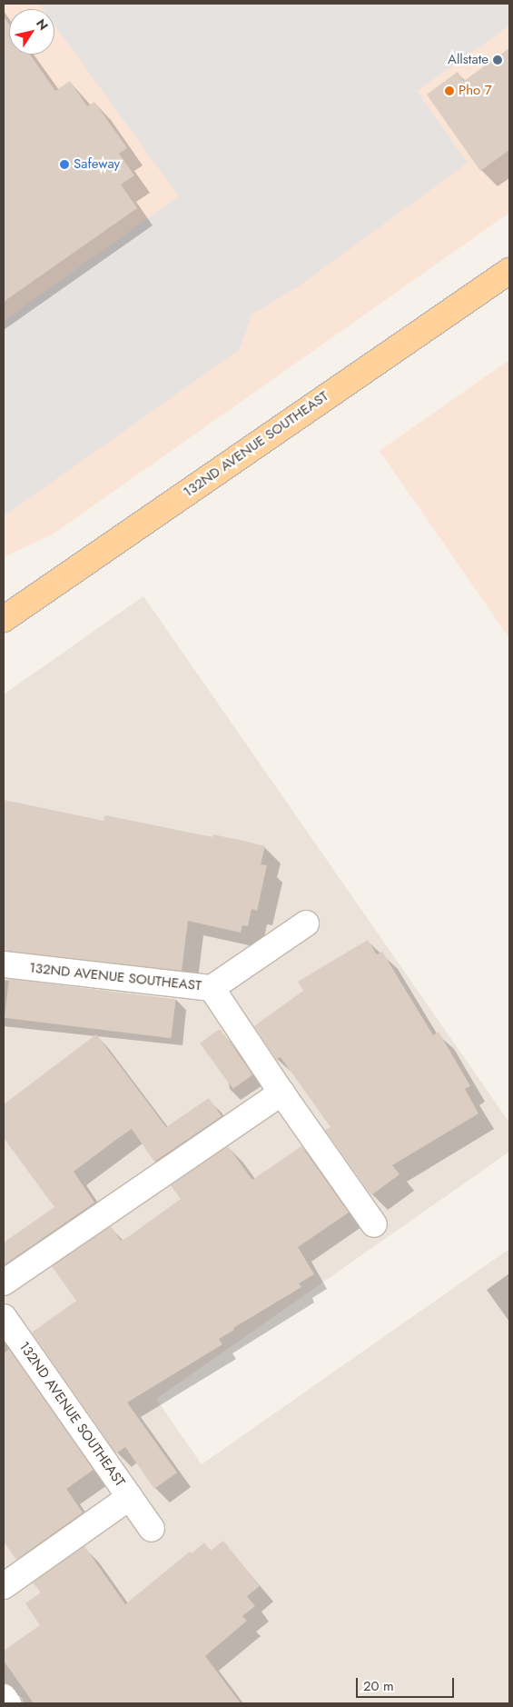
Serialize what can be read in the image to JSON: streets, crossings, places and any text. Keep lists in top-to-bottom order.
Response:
{
  "streets": {
    "main road": ["132ND AVENUE SOUTHEAST"]
  },
  "places": ["Allstate", "Pho 7", "Safeway"],
  "scale_bar": "20 m",
  "north": "top right"
}
